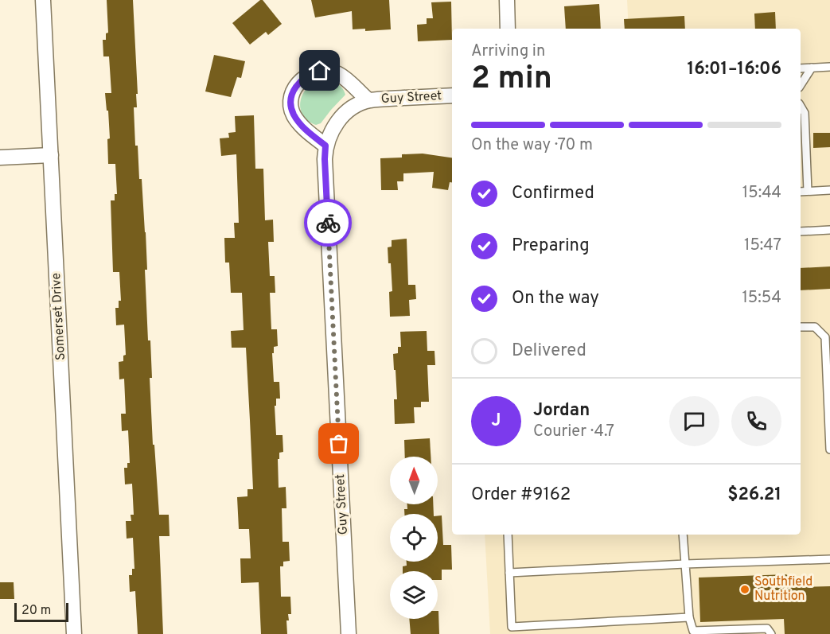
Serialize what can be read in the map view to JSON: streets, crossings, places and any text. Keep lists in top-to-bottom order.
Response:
{
  "streets": {
    "street": ["Guy Street", "Somerset Drive"]
  },
  "places": ["Southfield Nutrition"],
  "scale_bar": "20 m",
  "north": "top",
  "page": {
    "heading": ["2 min", "Arriving in", "16:01–16:06"],
    "panel": [
      "Jordan",
      "Courier · 4.7",
      "Order #9162",
      "$26.21"
    ],
    "bar": "On the way · 70 m",
    "list": [
      ["Confirmed", "15:44"],
      ["Preparing", "15:47"],
      ["On the way", "15:54"],
      "Delivered"
    ],
    "round": "J",
    "scale": "20 m"
  }
}
